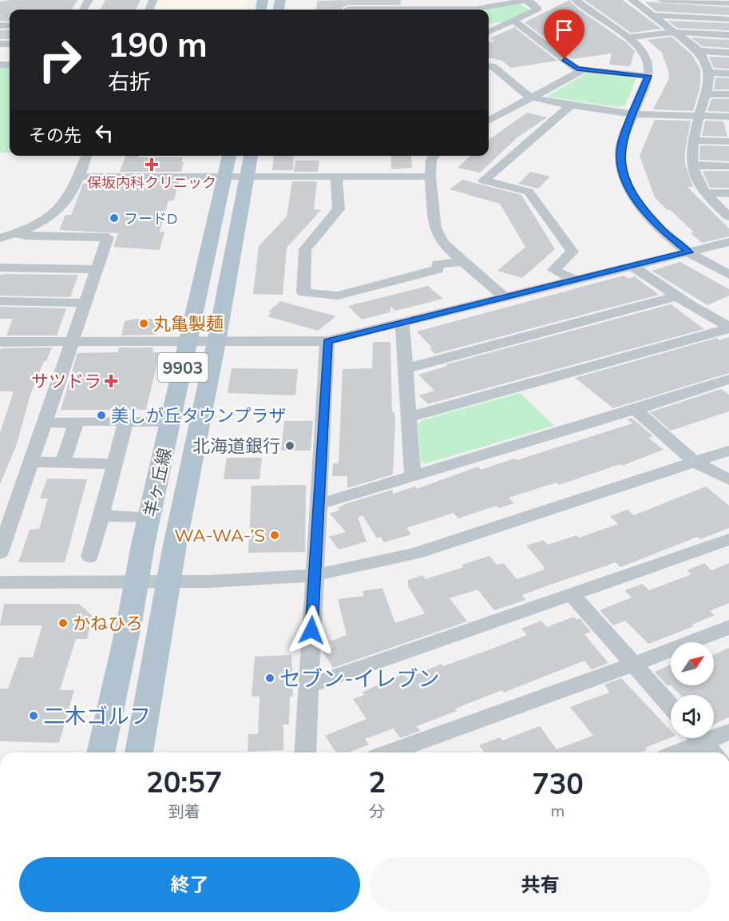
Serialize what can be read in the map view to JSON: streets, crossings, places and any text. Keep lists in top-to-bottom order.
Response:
{
  "streets": {
    "main road": ["9903", "羊ヶ丘線"]
  },
  "places": {
    "health": ["保坂内科クリニック", "サツドラ"],
    "other": [
      "フードD",
      "丸亀製麺",
      "美しが丘タウンプラザ",
      "北海道銀行",
      "WA-WA-’S",
      "かねひろ",
      "セブン-イレブン",
      "二木ゴルフ"
    ]
  },
  "north": "top right",
  "page": {
    "turn": ["190 m", "右折"],
    "then": "その先",
    "eta": [
      "20:57",
      "到着",
      "2",
      "分",
      "730",
      "m"
    ],
    "buttons": ["終了", "共有"]
  }
}
